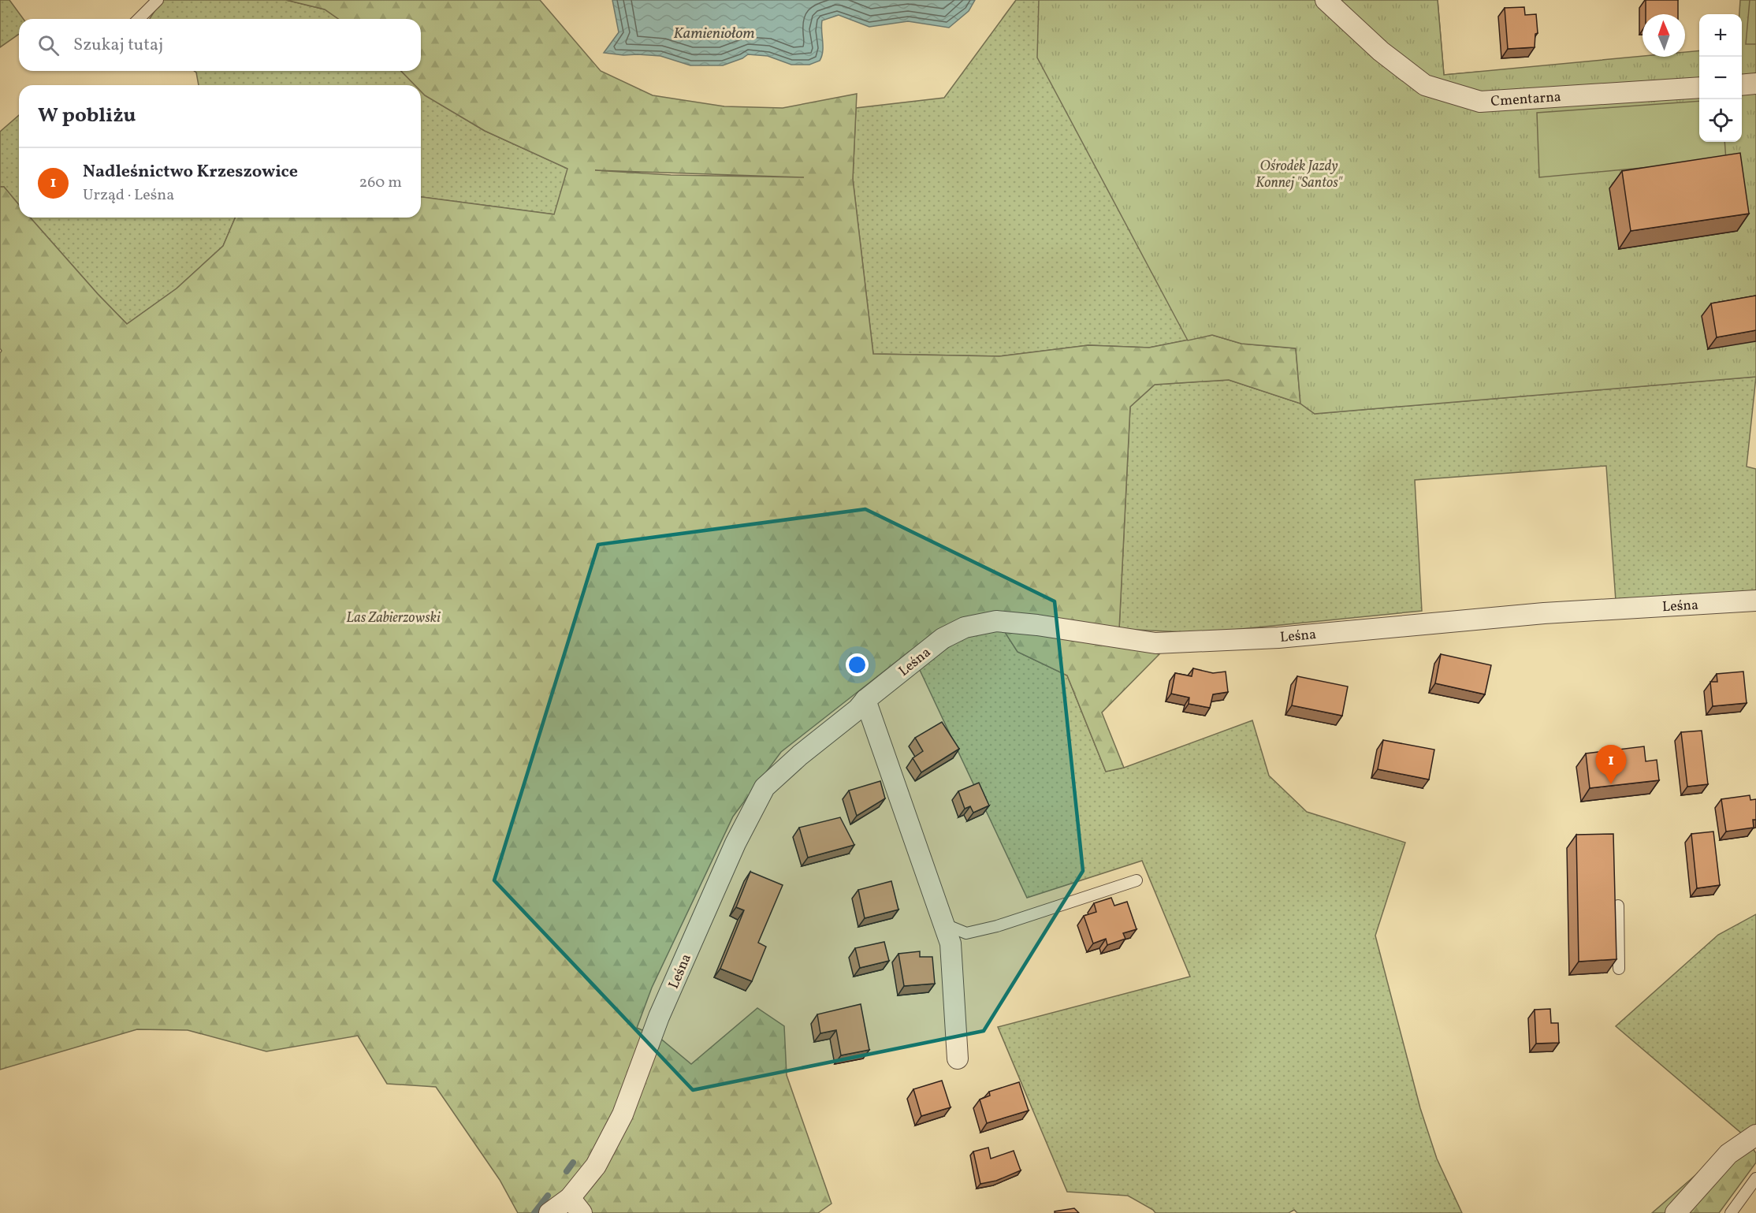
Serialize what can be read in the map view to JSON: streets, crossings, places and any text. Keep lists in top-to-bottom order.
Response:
{
  "streets": {
    "street": ["Cmentarna", "Leśna"]
  },
  "water": ["Kamieniołom"],
  "parks": ["Ośrodek Jazdy Konnej \"Santos\"", "Las Zabierzowski"],
  "north": "top",
  "page": {
    "map_buttons": ["+", "−"],
    "search": "Szukaj tutaj",
    "heading": "W pobliżu",
    "list": [
      {
        "mark": "1",
        "name": "Nadleśnictwo Krzeszowice",
        "note": "Urząd · Leśna",
        "value": "260 m"
      }
    ],
    "pins": "1"
  }
}
